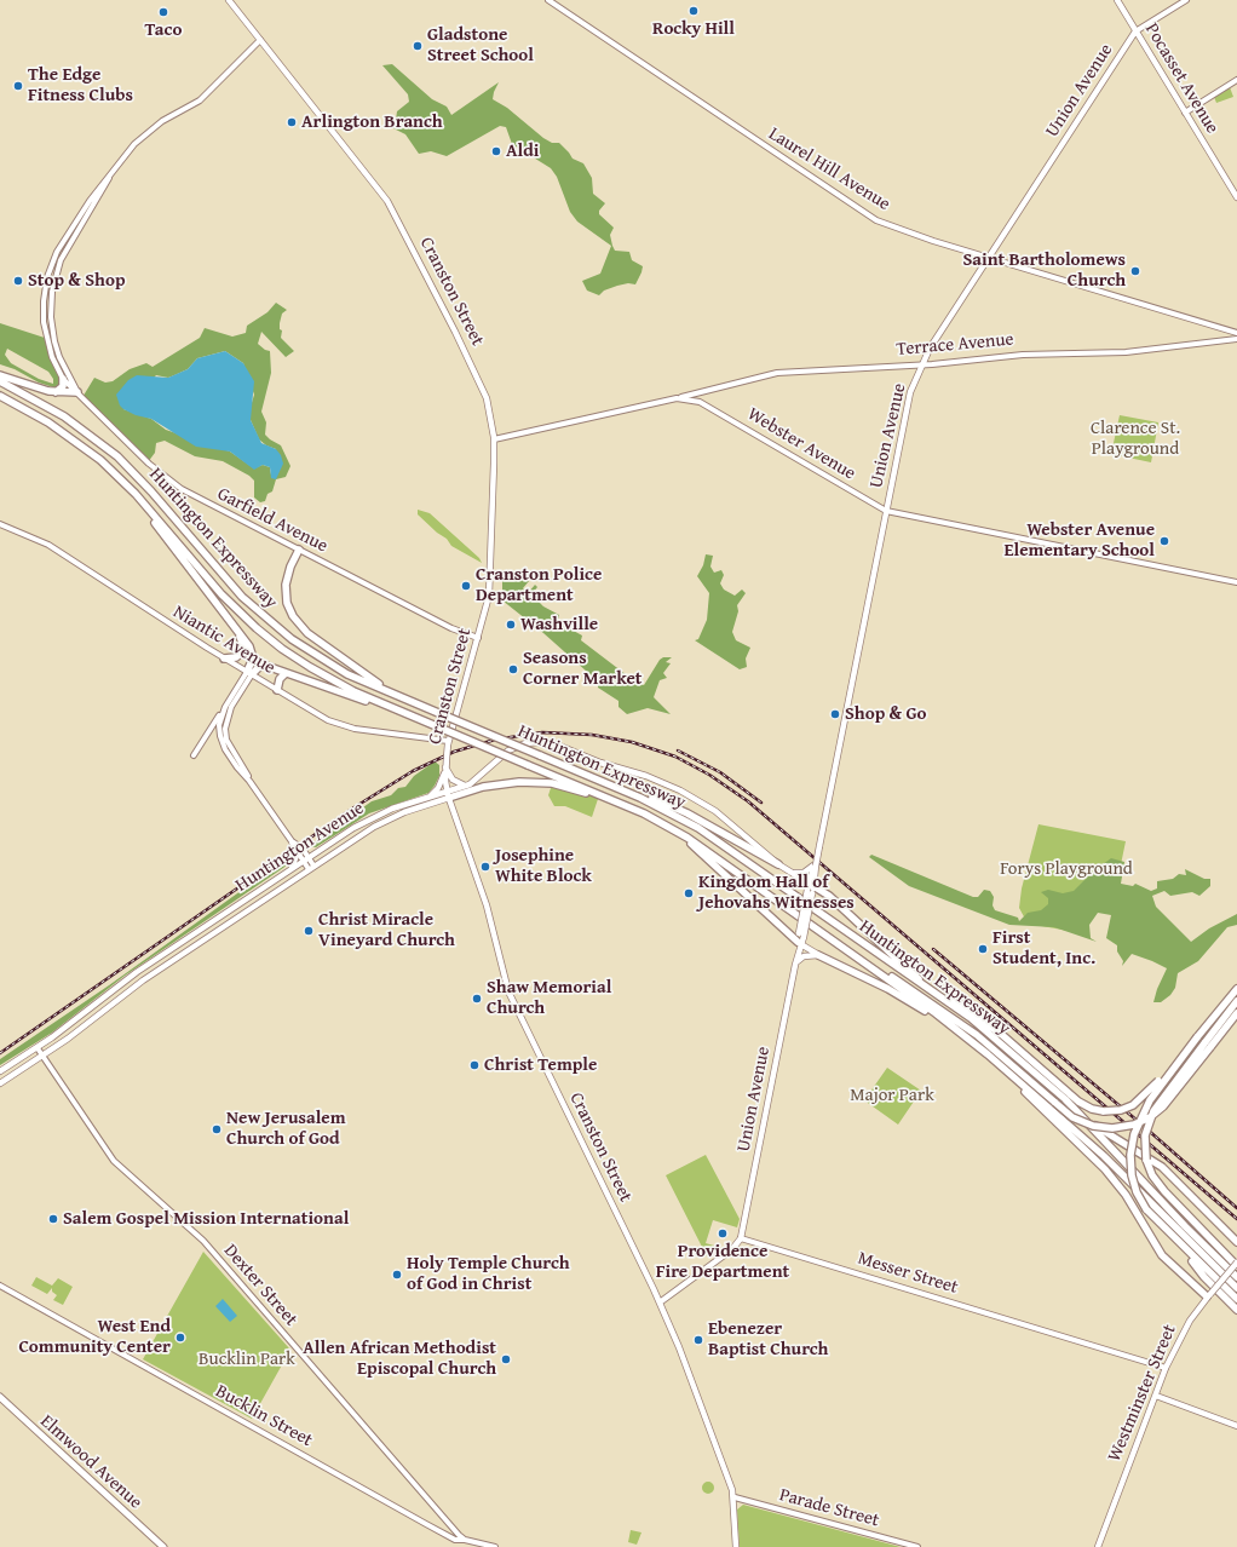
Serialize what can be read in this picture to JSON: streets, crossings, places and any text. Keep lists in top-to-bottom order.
{
  "streets": {
    "highway": ["Huntington Expressway"],
    "main road": [
      "Pocasset Avenue",
      "Union Avenue",
      "Cranston Street",
      "Huntington Avenue",
      "Westminster Street",
      "Elmwood Avenue"
    ],
    "street": [
      "Laurel Hill Avenue",
      "Terrace Avenue",
      "Webster Avenue",
      "Garfield Avenue",
      "Niantic Avenue",
      "Messer Street",
      "Dexter Street",
      "Bucklin Street",
      "Parade Street"
    ]
  },
  "crossings": [
    ["Pocasset Avenue", "Union Avenue"],
    ["Union Avenue", "Laurel Hill Avenue"],
    ["Union Avenue", "Terrace Avenue"],
    ["Union Avenue", "Webster Avenue"],
    ["Union Avenue", "Huntington Avenue"],
    ["Union Avenue", "Messer Street"],
    ["Cranston Street", "Webster Avenue"],
    ["Cranston Street", "Garfield Avenue"],
    ["Cranston Street", "Niantic Avenue"],
    ["Cranston Street", "Huntington Avenue"],
    ["Cranston Street", "Parade Street"],
    ["Terrace Avenue", "Webster Avenue"],
    ["Huntington Avenue", "Dexter Street"],
    ["Messer Street", "Westminster Street"],
    ["Dexter Street", "Bucklin Street"]
  ],
  "parks": [
    "Clarence St. Playground",
    "Forys Playground",
    "Major Park",
    "Bucklin Park"
  ],
  "places": [
    "Rocky Hill",
    "Taco",
    "Gladstone Street School",
    "The Edge Fitness Clubs",
    "Arlington Branch",
    "Aldi",
    "Saint Bartholomews Church",
    "Stop & Shop",
    "Webster Avenue Elementary School",
    "Cranston Police Department",
    "Washville",
    "Seasons Corner Market",
    "Shop & Go",
    "Josephine White Block",
    "Kingdom Hall of Jehovahs Witnesses",
    "Christ Miracle Vineyard Church",
    "First Student, Inc.",
    "Shaw Memorial Church",
    "Christ Temple",
    "New Jerusalem Church of God",
    "Salem Gospel Mission International",
    "Providence Fire Department",
    "Holy Temple Church of God in Christ",
    "West End Community Center",
    "Ebenezer Baptist Church",
    "Allen African Methodist Episcopal Church"
  ]
}
